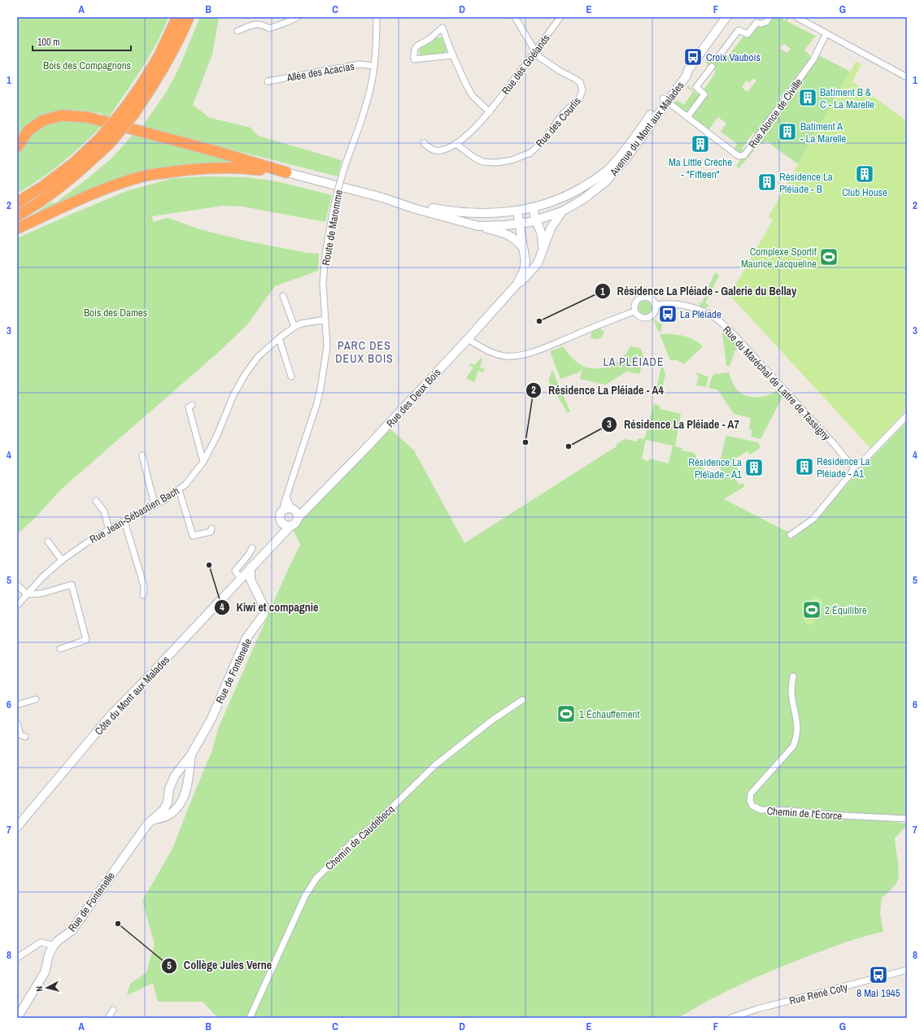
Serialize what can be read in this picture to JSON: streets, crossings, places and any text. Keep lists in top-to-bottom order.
{
  "streets": {
    "street": [
      "Rue des Goélands",
      "Allée des Acacias",
      "Rue Alonce de Civille",
      "Rue des Courlis",
      "Avenue du Mont aux Malades",
      "Route de Maromme",
      "Rue du Maréchal de Lattre de Tassigny",
      "Rue des Deux Bois",
      "Rue Jean-Sébastien Bach",
      "Rue de Fontenelle",
      "Côte du Mont aux Malades",
      "Chemin de l'Écorce",
      "Chemin de Caudebecq",
      "Rue René Coty"
    ]
  },
  "crossings": [
    ["Rue des Goélands", "Rue des Courlis"],
    ["Allée des Acacias", "Route de Maromme"],
    ["Rue Alonce de Civille", "Avenue du Mont aux Malades"],
    ["Avenue du Mont aux Malades", "Rue des Deux Bois"],
    ["Route de Maromme", "Rue des Deux Bois"],
    ["Route de Maromme", "Rue Jean-Sébastien Bach"],
    ["Rue de Fontenelle", "Côte du Mont aux Malades"]
  ],
  "districts": ["PARC DES DEUX BOIS", "LA PLÉIADE"],
  "parks": ["Bois des Compagnons", "Bois des Dames"],
  "places": {
    "bus stop": ["Croix Vaubois", "La Pléiade", "8 Mai 1945"],
    "building": [
      "Batiment B & C - La Marelle",
      "Batiment A - La Marelle",
      "Ma Little Crèche - \"Fifteen\"",
      "Club House",
      "Résidence La Pléiade - B",
      "Résidence La Pléiade - A1",
      "Résidence La Pléïade - A1"
    ],
    "sports": ["Complexe Sportif Maurice Jacqueline", "2 Équilibre", "1 Échauffement"],
    "other": [
      "Résidence La Pléiade - Galerie du Bellay",
      "Résidence La Pléiade - A4",
      "Résidence La Pléiade - A7",
      "Kiwi et compagnie",
      "Collège Jules Verne"
    ]
  },
  "scale_bar": "100 m",
  "north": "left",
  "grid": {
    "columns": [
      "A",
      "B",
      "C",
      "D",
      "E",
      "F",
      "G"
    ],
    "rows": [
      "1",
      "2",
      "3",
      "4",
      "5",
      "6",
      "7",
      "8"
    ]
  }
}
